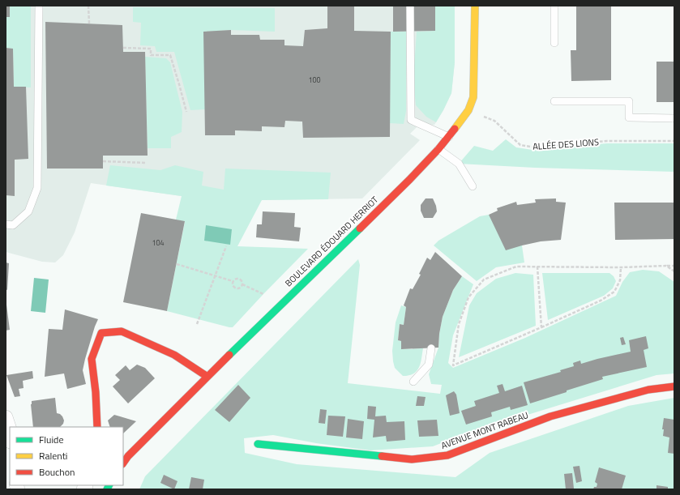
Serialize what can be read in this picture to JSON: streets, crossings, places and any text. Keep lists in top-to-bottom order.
{
  "streets": {
    "street": ["BOULEVARD ÉDOUARD HERRIOT", "AVENUE MONT RABEAU"],
    "path": ["ALLÉE DES LIONS"]
  },
  "crossings": [
    ["ALLÉE DES LIONS", "BOULEVARD ÉDOUARD HERRIOT"]
  ],
  "house_numbers": ["100", "104"],
  "legend": ["Fluide", "Ralenti", "Bouchon"]
}
